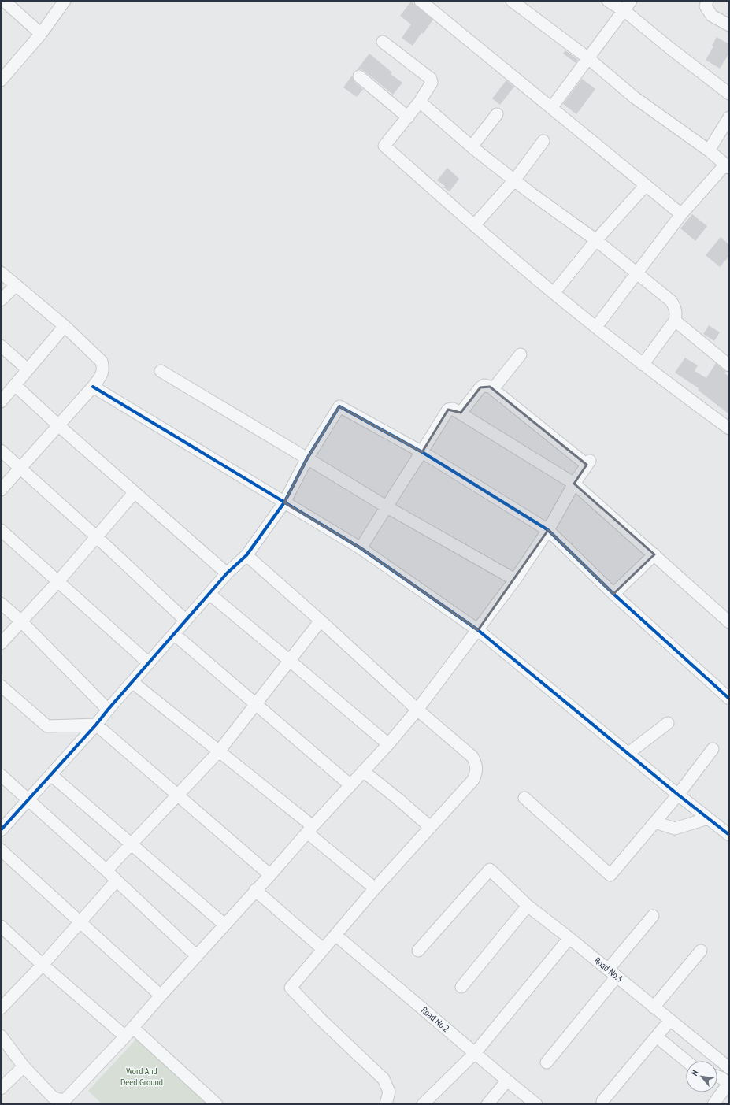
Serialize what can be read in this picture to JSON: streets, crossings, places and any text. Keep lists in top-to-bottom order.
{
  "streets": {
    "street": ["Road No.3", "Road No.2"]
  },
  "parks": ["Word And Deed Ground"],
  "north": "top left"
}
